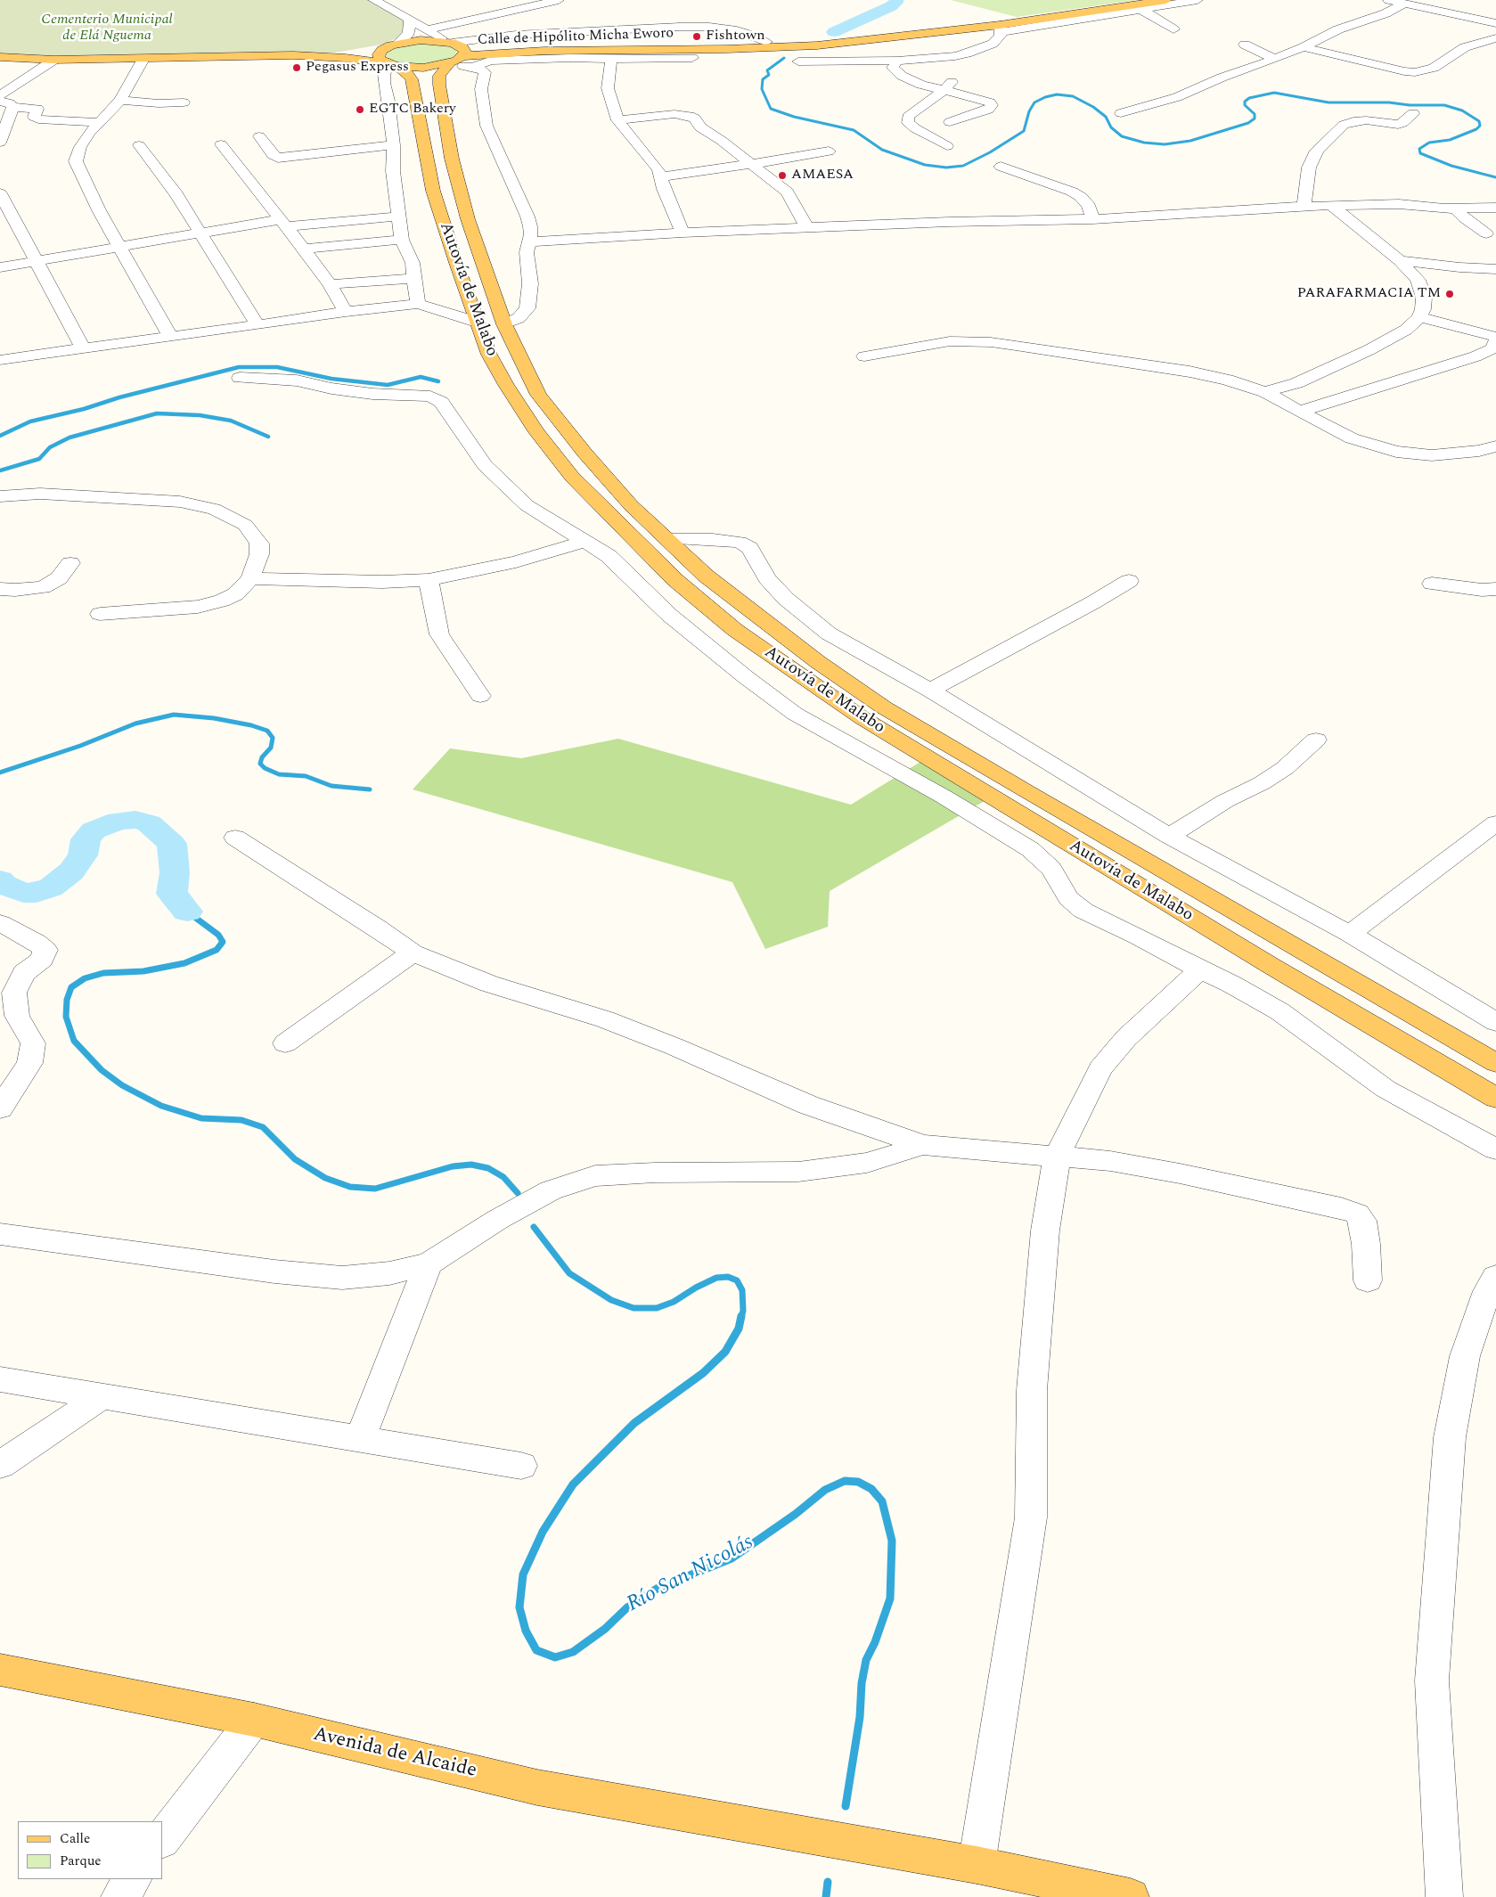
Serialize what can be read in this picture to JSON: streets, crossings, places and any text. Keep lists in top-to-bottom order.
{
  "streets": {
    "main road": ["Calle de Hipólito Micha Eworo", "Autovía de Malabo", "Avenida de Alcaide"]
  },
  "crossings": [
    ["Calle de Hipólito Micha Eworo", "Autovía de Malabo"]
  ],
  "water": ["Río San Nicolás"],
  "parks": ["Cementerio Municipal de Elá Nguema"],
  "places": [
    "Fishtown",
    "Pegasus Express",
    "EGTC Bakery",
    "AMAESA",
    "PARAFARMACIA TM"
  ],
  "legend": ["Calle", "Parque"]
}
